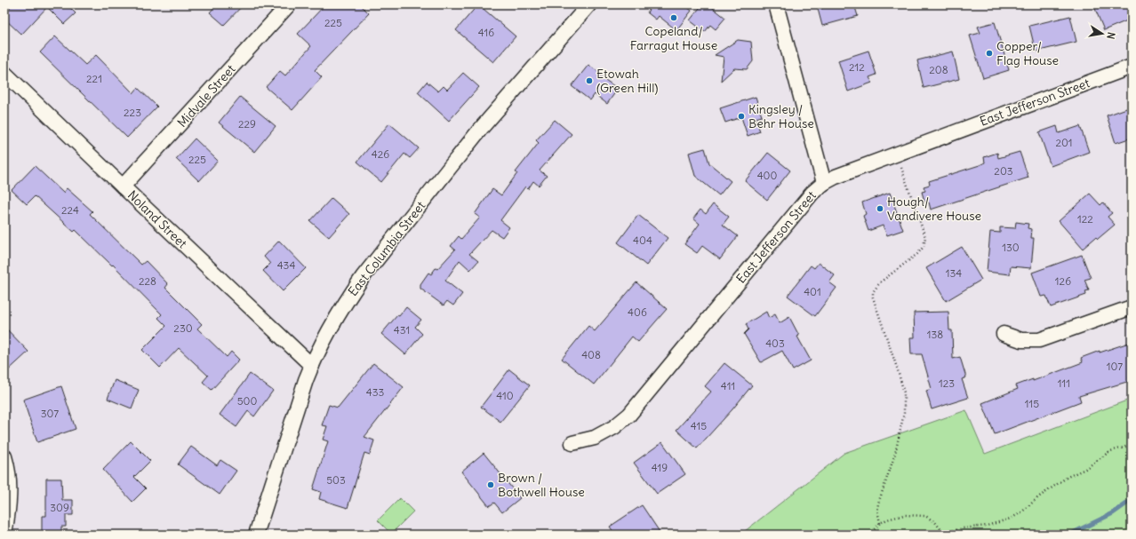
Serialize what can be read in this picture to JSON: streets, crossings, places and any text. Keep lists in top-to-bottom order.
{
  "streets": {
    "street": [
      "Midvale Street",
      "East Jefferson Street",
      "Noland Street",
      "East Columbia Street"
    ]
  },
  "crossings": [
    ["Midvale Street", "Noland Street"],
    ["Noland Street", "East Columbia Street"]
  ],
  "places": [
    "Copeland/ Farragut House",
    "Copper/ Flag House",
    "Etowah (Green Hill)",
    "Kingsley / Behr House",
    "Hough/ Vandivere House",
    "Brown / Bothwell House"
  ],
  "house_numbers": [
    "225",
    "416",
    "212",
    "208",
    "221",
    "223",
    "229",
    "201",
    "426",
    "225",
    "203",
    "400",
    "224",
    "122",
    "404",
    "130",
    "434",
    "134",
    "228",
    "126",
    "401",
    "406",
    "230",
    "431",
    "138",
    "403",
    "408",
    "107",
    "123",
    "111",
    "411",
    "433",
    "410",
    "500",
    "115",
    "307",
    "415",
    "419",
    "503",
    "309"
  ],
  "north": "right"
}
